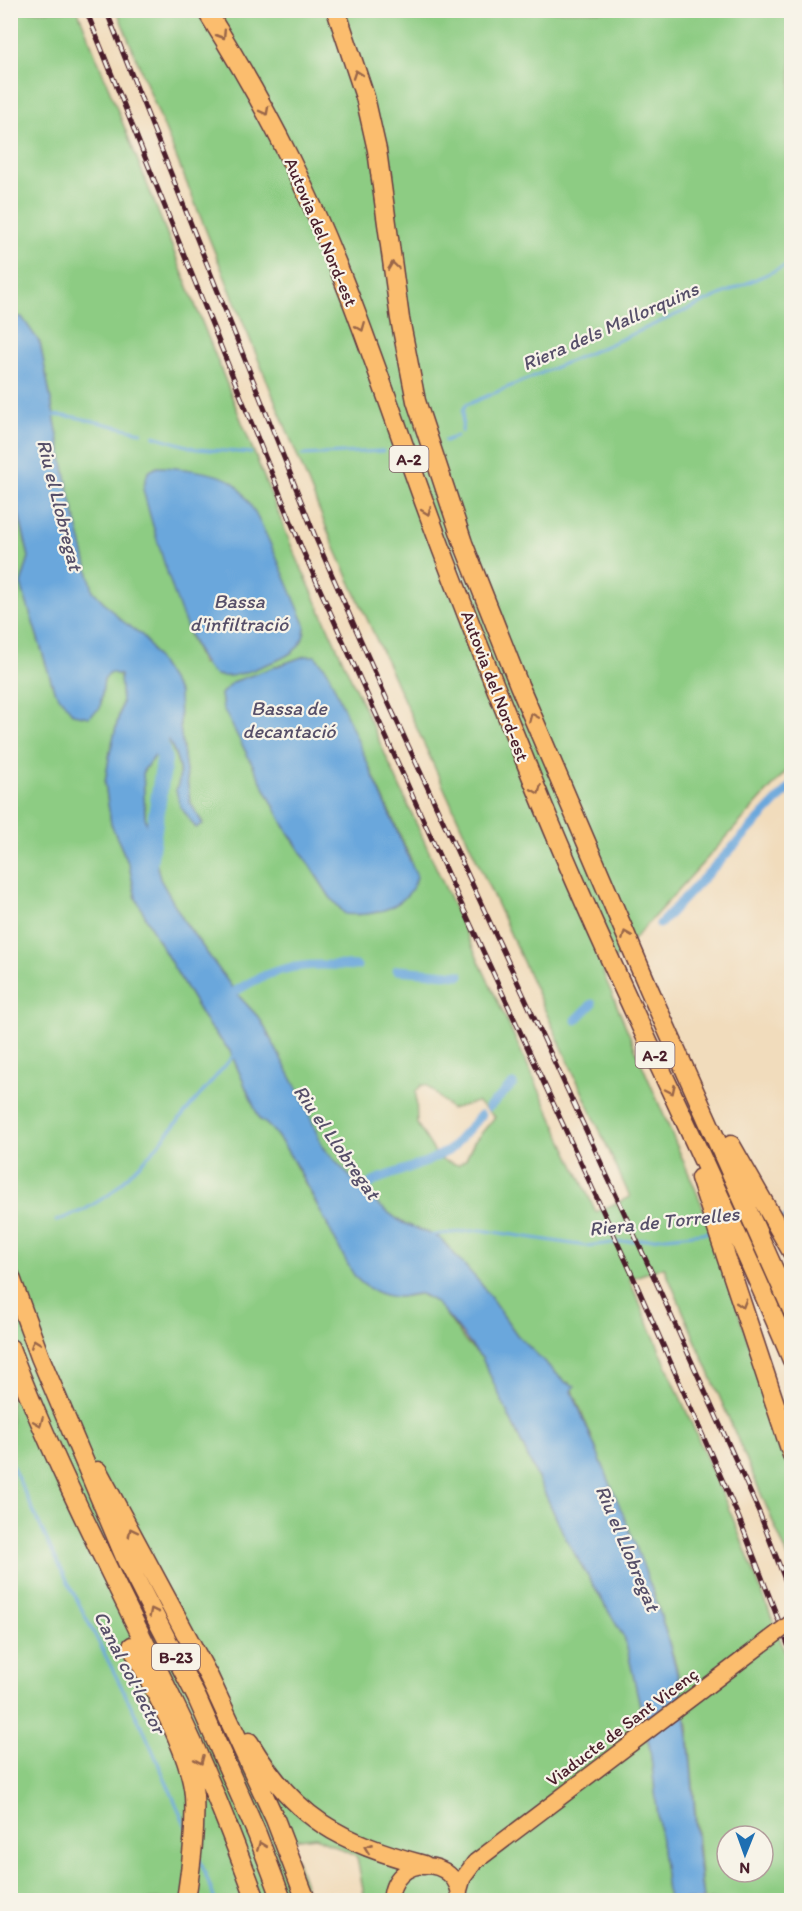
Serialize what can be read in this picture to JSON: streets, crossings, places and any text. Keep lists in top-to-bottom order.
{
  "streets": {
    "highway": ["Autovia del Nord-est", "A-2", "B-23"],
    "main road": ["Viaducte de Sant Vicenç"]
  },
  "water": [
    "Riera dels Mallorquins",
    "Riu el Llobregat",
    "Bassa d'infiltració",
    "Bassa de decantació",
    "Riera de Torrelles",
    "Canal col·lector"
  ],
  "north": "bottom"
}
